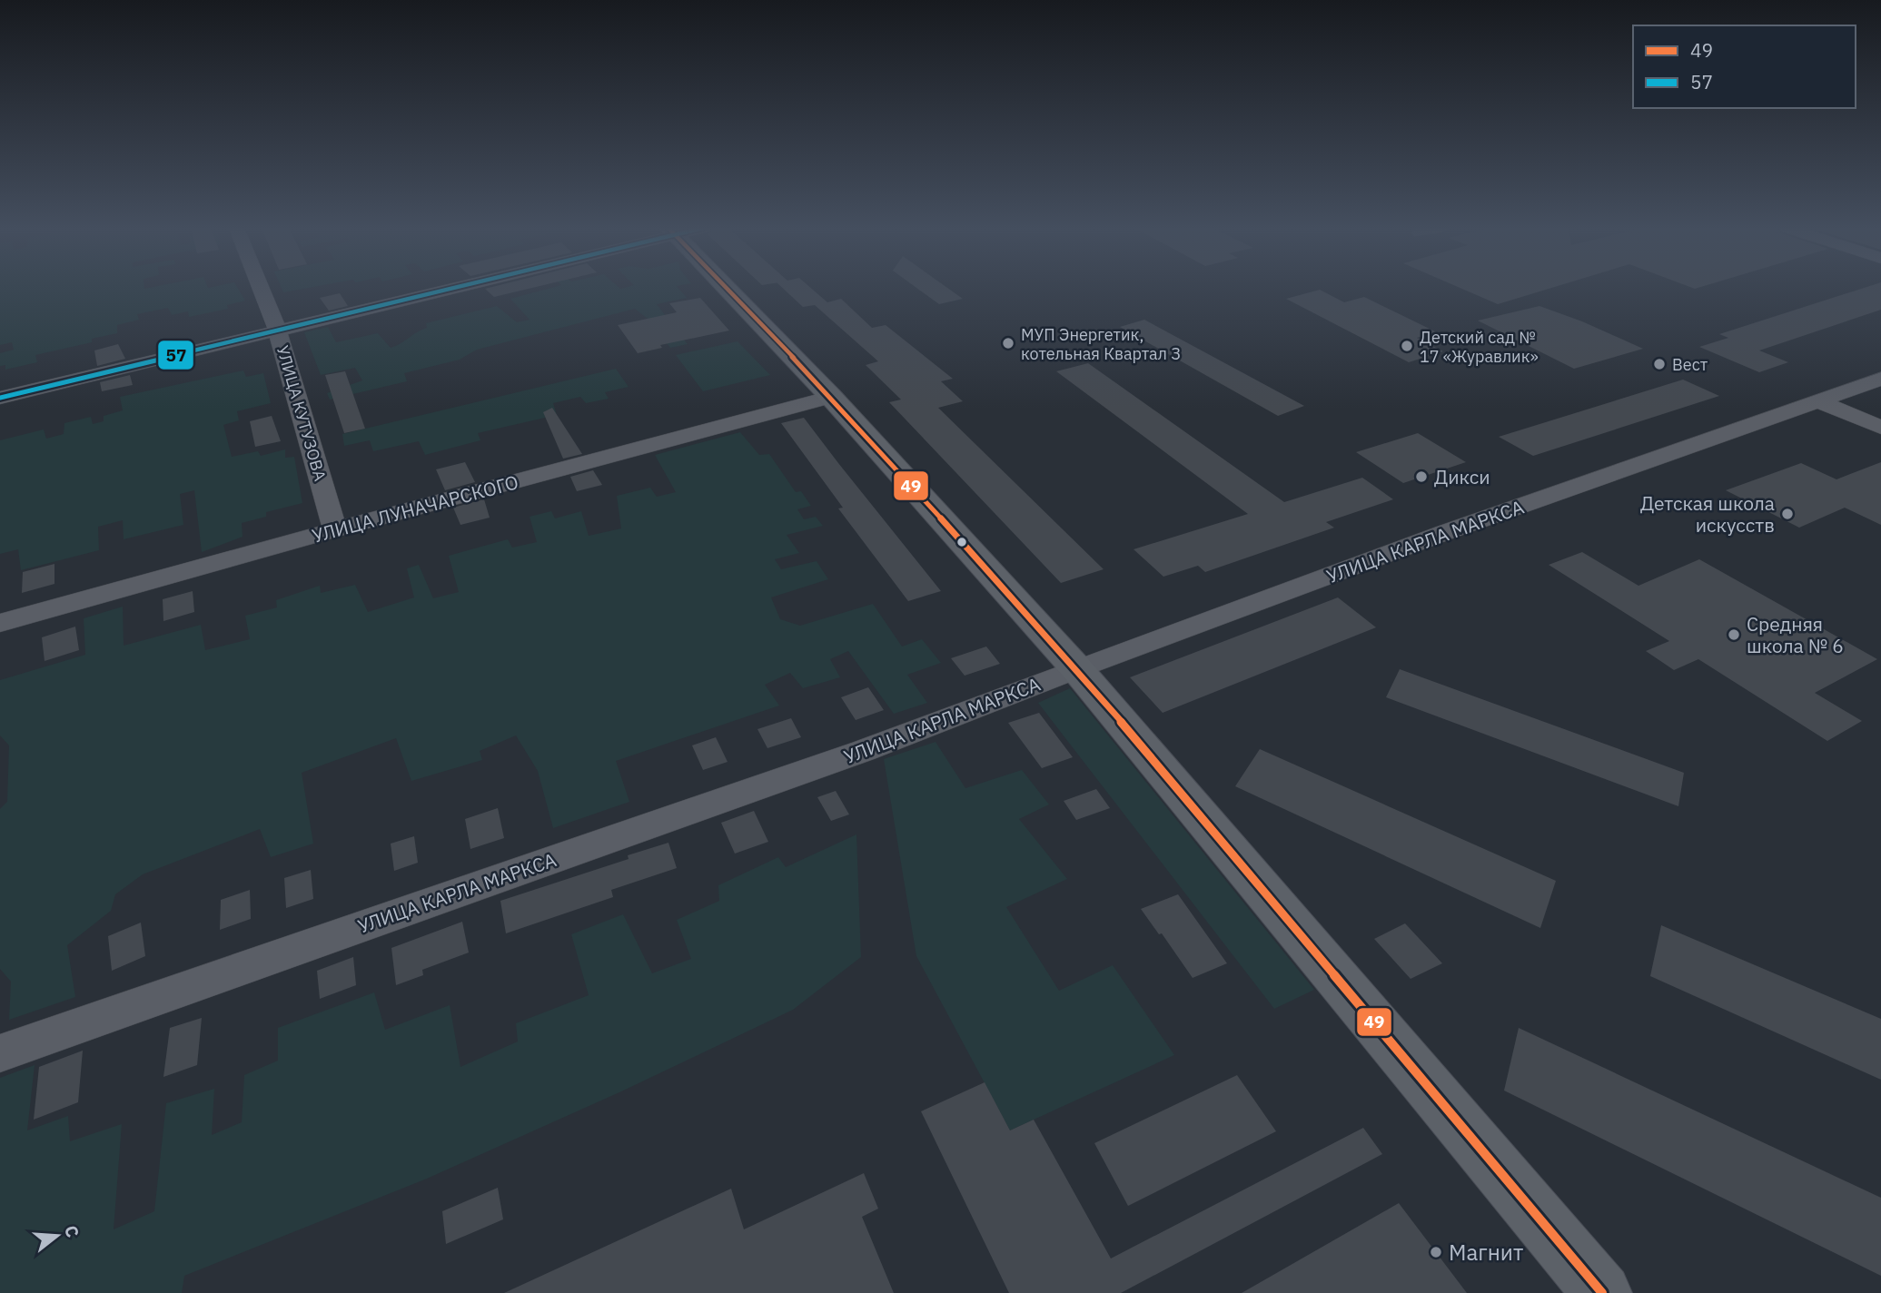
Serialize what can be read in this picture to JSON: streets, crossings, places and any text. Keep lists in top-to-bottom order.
{
  "streets": {
    "street": ["УЛИЦА КУТУЗОВА", "УЛИЦА ЛУНАЧАРСКОГО", "УЛИЦА КАРЛА МАРКСА"]
  },
  "crossings": [
    ["УЛИЦА КУТУЗОВА", "УЛИЦА ЛУНАЧАРСКОГО"]
  ],
  "places": [
    "МУП Энергетик, котельная Квартал З",
    "Детский сад № 17 «Журавлик»",
    "Вест",
    "Дикси",
    "Детская школа искусств",
    "Средняя школа № 6",
    "Магнит"
  ],
  "lines": ["transit line 49", "transit line 57"],
  "legend": ["49", "57"],
  "north": "right"
}
